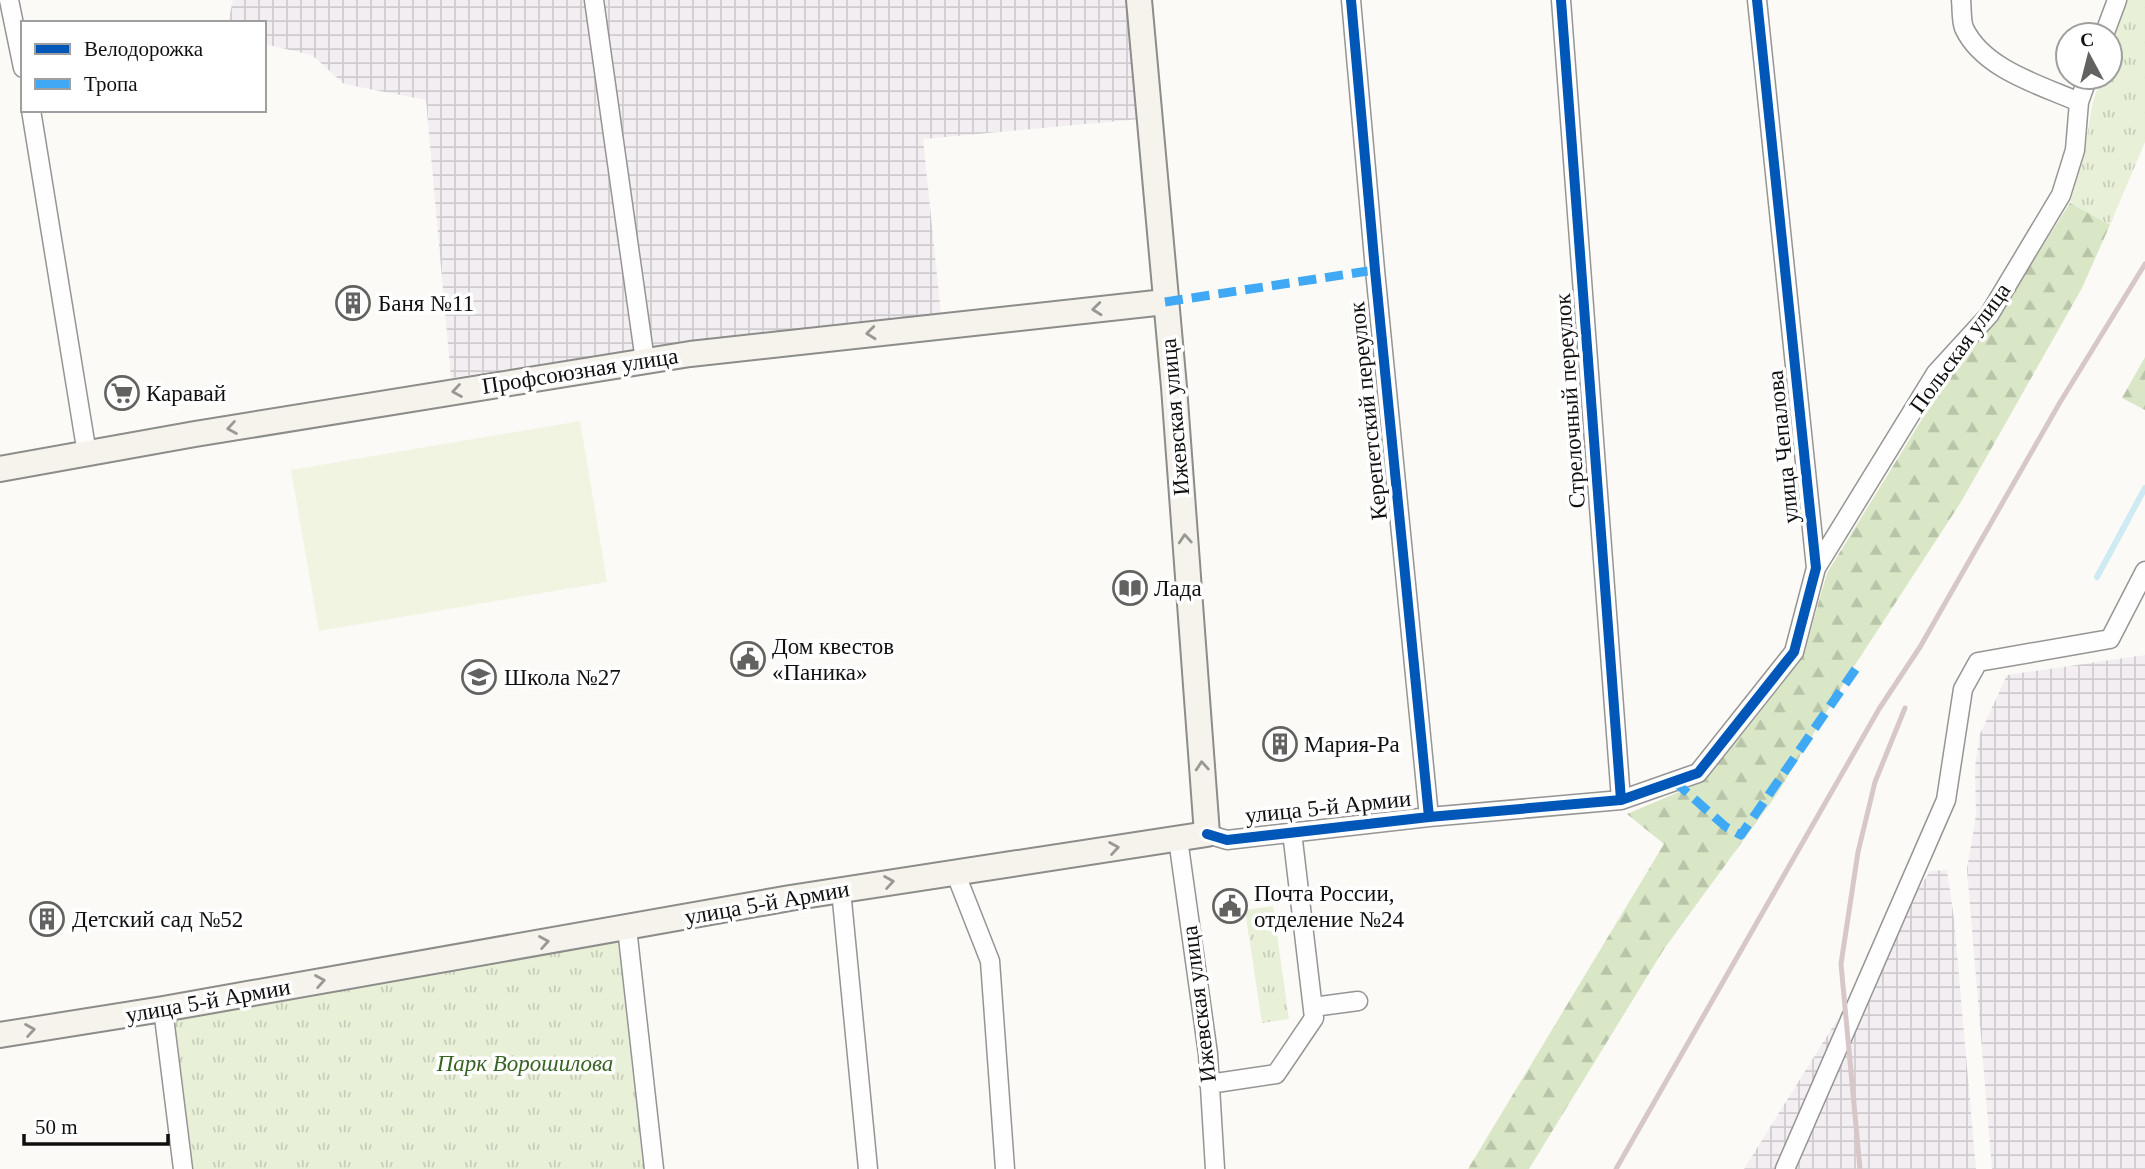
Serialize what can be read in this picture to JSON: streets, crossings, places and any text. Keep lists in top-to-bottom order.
{
  "streets": {
    "main road": ["Профсоюзная улица", "Ижевская улица", "улица 5-й Армии"],
    "street": [
      "Польская улица",
      "Стрелочный переулок",
      "Керепетский переулок",
      "улица Чепалова"
    ]
  },
  "crossings": [
    ["Польская улица", "улица Чепалова"],
    ["Профсоюзная улица", "Ижевская улица"],
    ["Стрелочный переулок", "улица Чепалова"],
    ["Стрелочный переулок", "улица 5-й Армии"],
    ["Керепетский переулок", "улица 5-й Армии"],
    ["Ижевская улица", "улица 5-й Армии"],
    ["улица Чепалова", "улица 5-й Армии"]
  ],
  "one_way": ["Профсоюзная улица", "Ижевская улица", "улица 5-й Армии"],
  "parks": ["Парк Ворошилова"],
  "places": {
    "building": ["Баня №11", "Мария-Ра", "Детский сад №52"],
    "supermarket": ["Каравай"],
    "library": ["Лада"],
    "public building": ["Дом квестов «Паника»", "Почта России, отделение №24"],
    "school or university": ["Школа №27"]
  },
  "legend": ["Велодорожка", "Тропа"],
  "scale_bar": "50 m",
  "north": "top"
}
